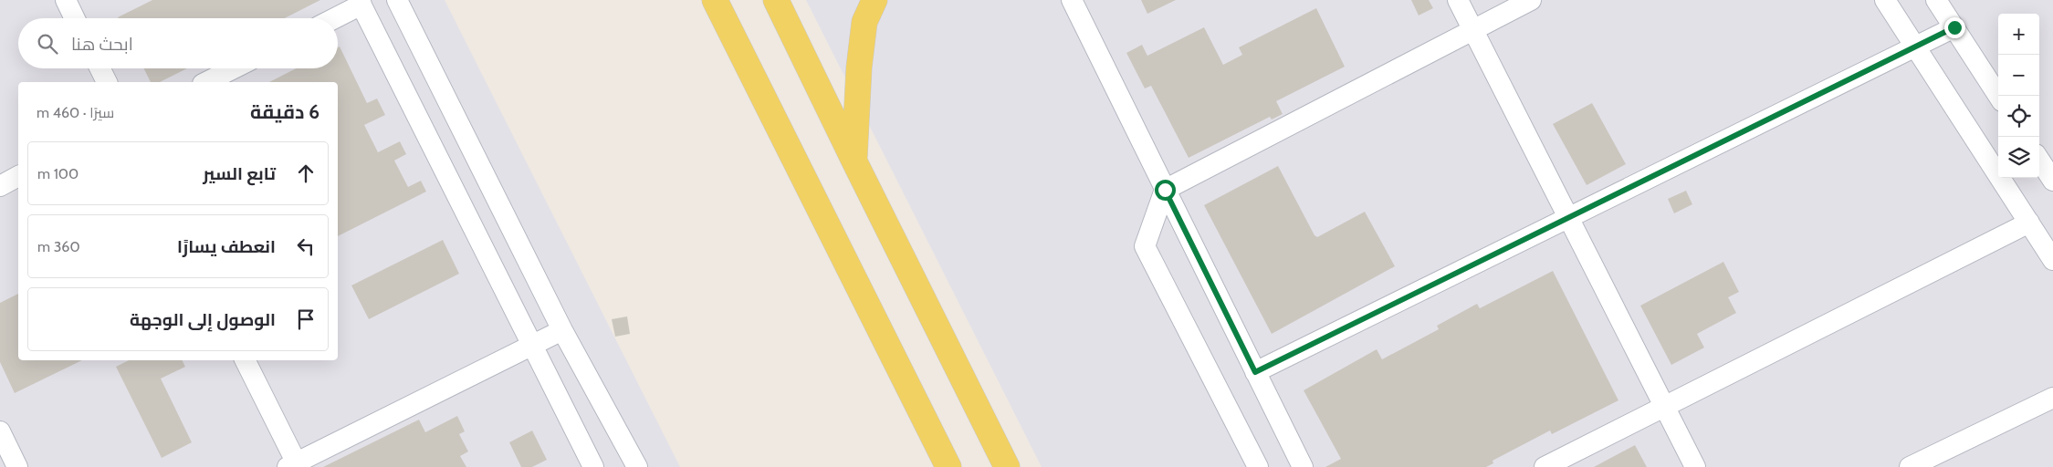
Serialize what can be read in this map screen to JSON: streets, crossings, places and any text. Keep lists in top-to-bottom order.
{
  "page": {
    "map_buttons": ["+", "−"],
    "search": "ابحث هنا",
    "heading": ["6 دقيقة", "سيرًا · 460 m"],
    "list": [
      ["تابع السير", "100 m"],
      ["انعطف يسارًا", "360 m"],
      "الوصول إلى الوجهة"
    ]
  }
}
